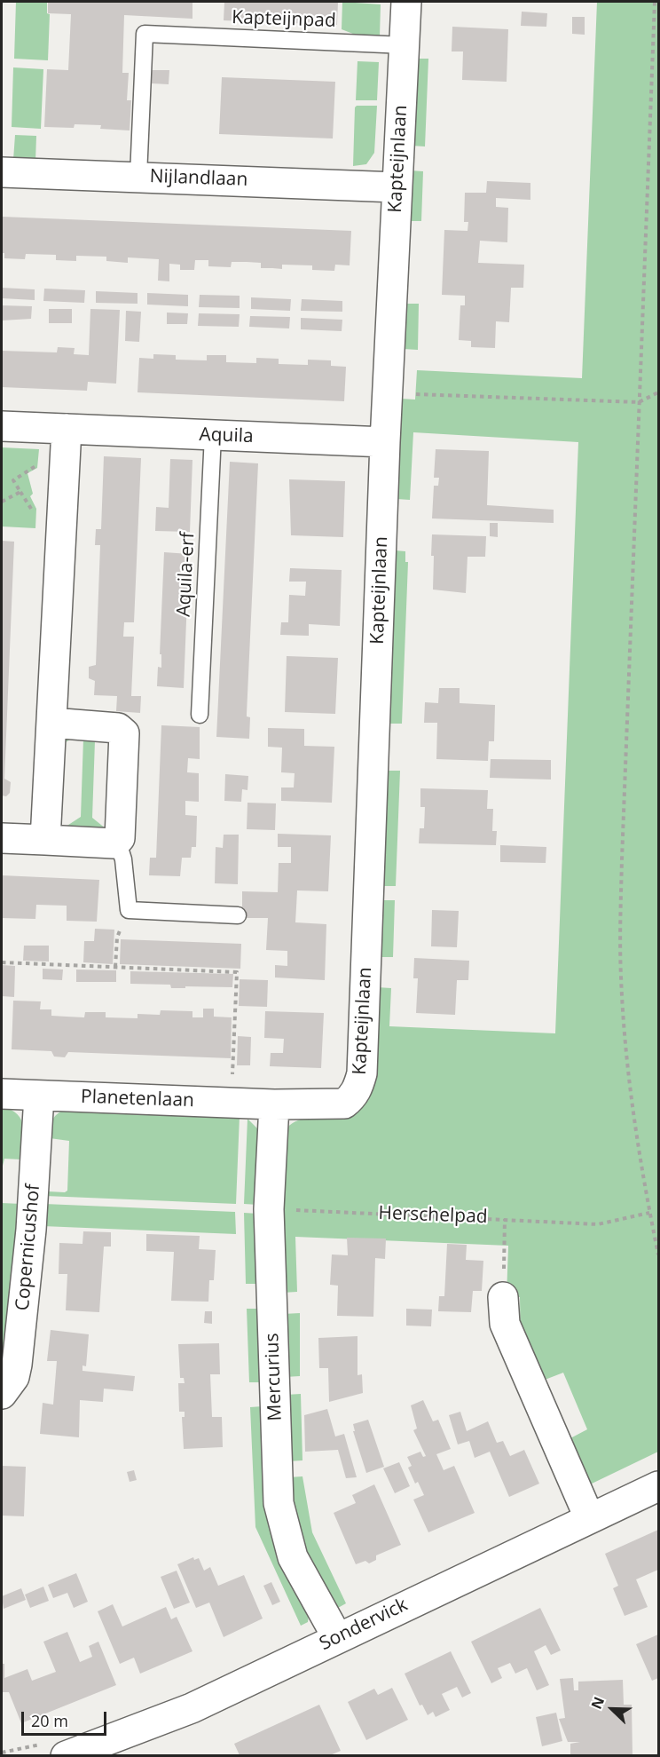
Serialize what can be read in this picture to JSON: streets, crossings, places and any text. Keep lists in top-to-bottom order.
{
  "streets": {
    "street": [
      "Kapteijnlaan",
      "Nijlandlaan",
      "Aquila",
      "Planetenlaan",
      "Copernicushof",
      "Mercurius",
      "Sondervick"
    ],
    "lane": ["Kapteijnpad", "Aquila-erf"],
    "path": ["Herschelpad"]
  },
  "crossings": [
    ["Kapteijnpad", "Kapteijnlaan"],
    ["Kapteijnpad", "Nijlandlaan"],
    ["Kapteijnlaan", "Nijlandlaan"],
    ["Kapteijnlaan", "Aquila"],
    ["Kapteijnlaan", "Planetenlaan"],
    ["Kapteijnlaan", "Mercurius"],
    ["Aquila", "Aquila-erf"],
    ["Planetenlaan", "Copernicushof"],
    ["Planetenlaan", "Mercurius"],
    ["Herschelpad", "Mercurius"],
    ["Mercurius", "Sondervick"]
  ],
  "scale_bar": "20 m",
  "north": "top left"
}
